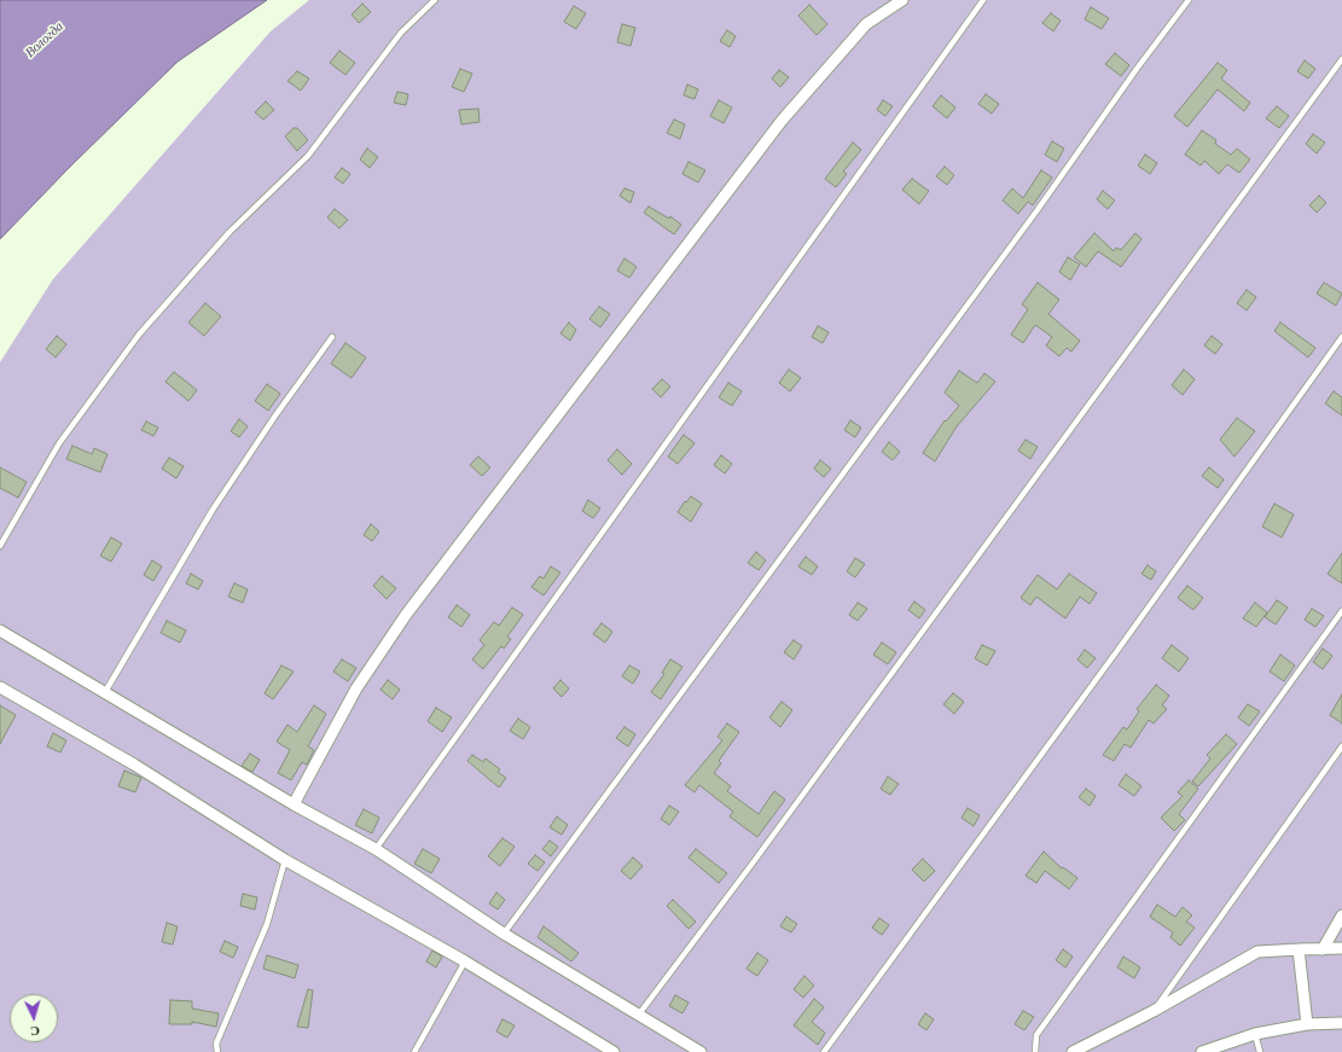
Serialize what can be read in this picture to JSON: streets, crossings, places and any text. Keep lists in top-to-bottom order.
{
  "water": ["Вологда"],
  "north": "bottom"
}
